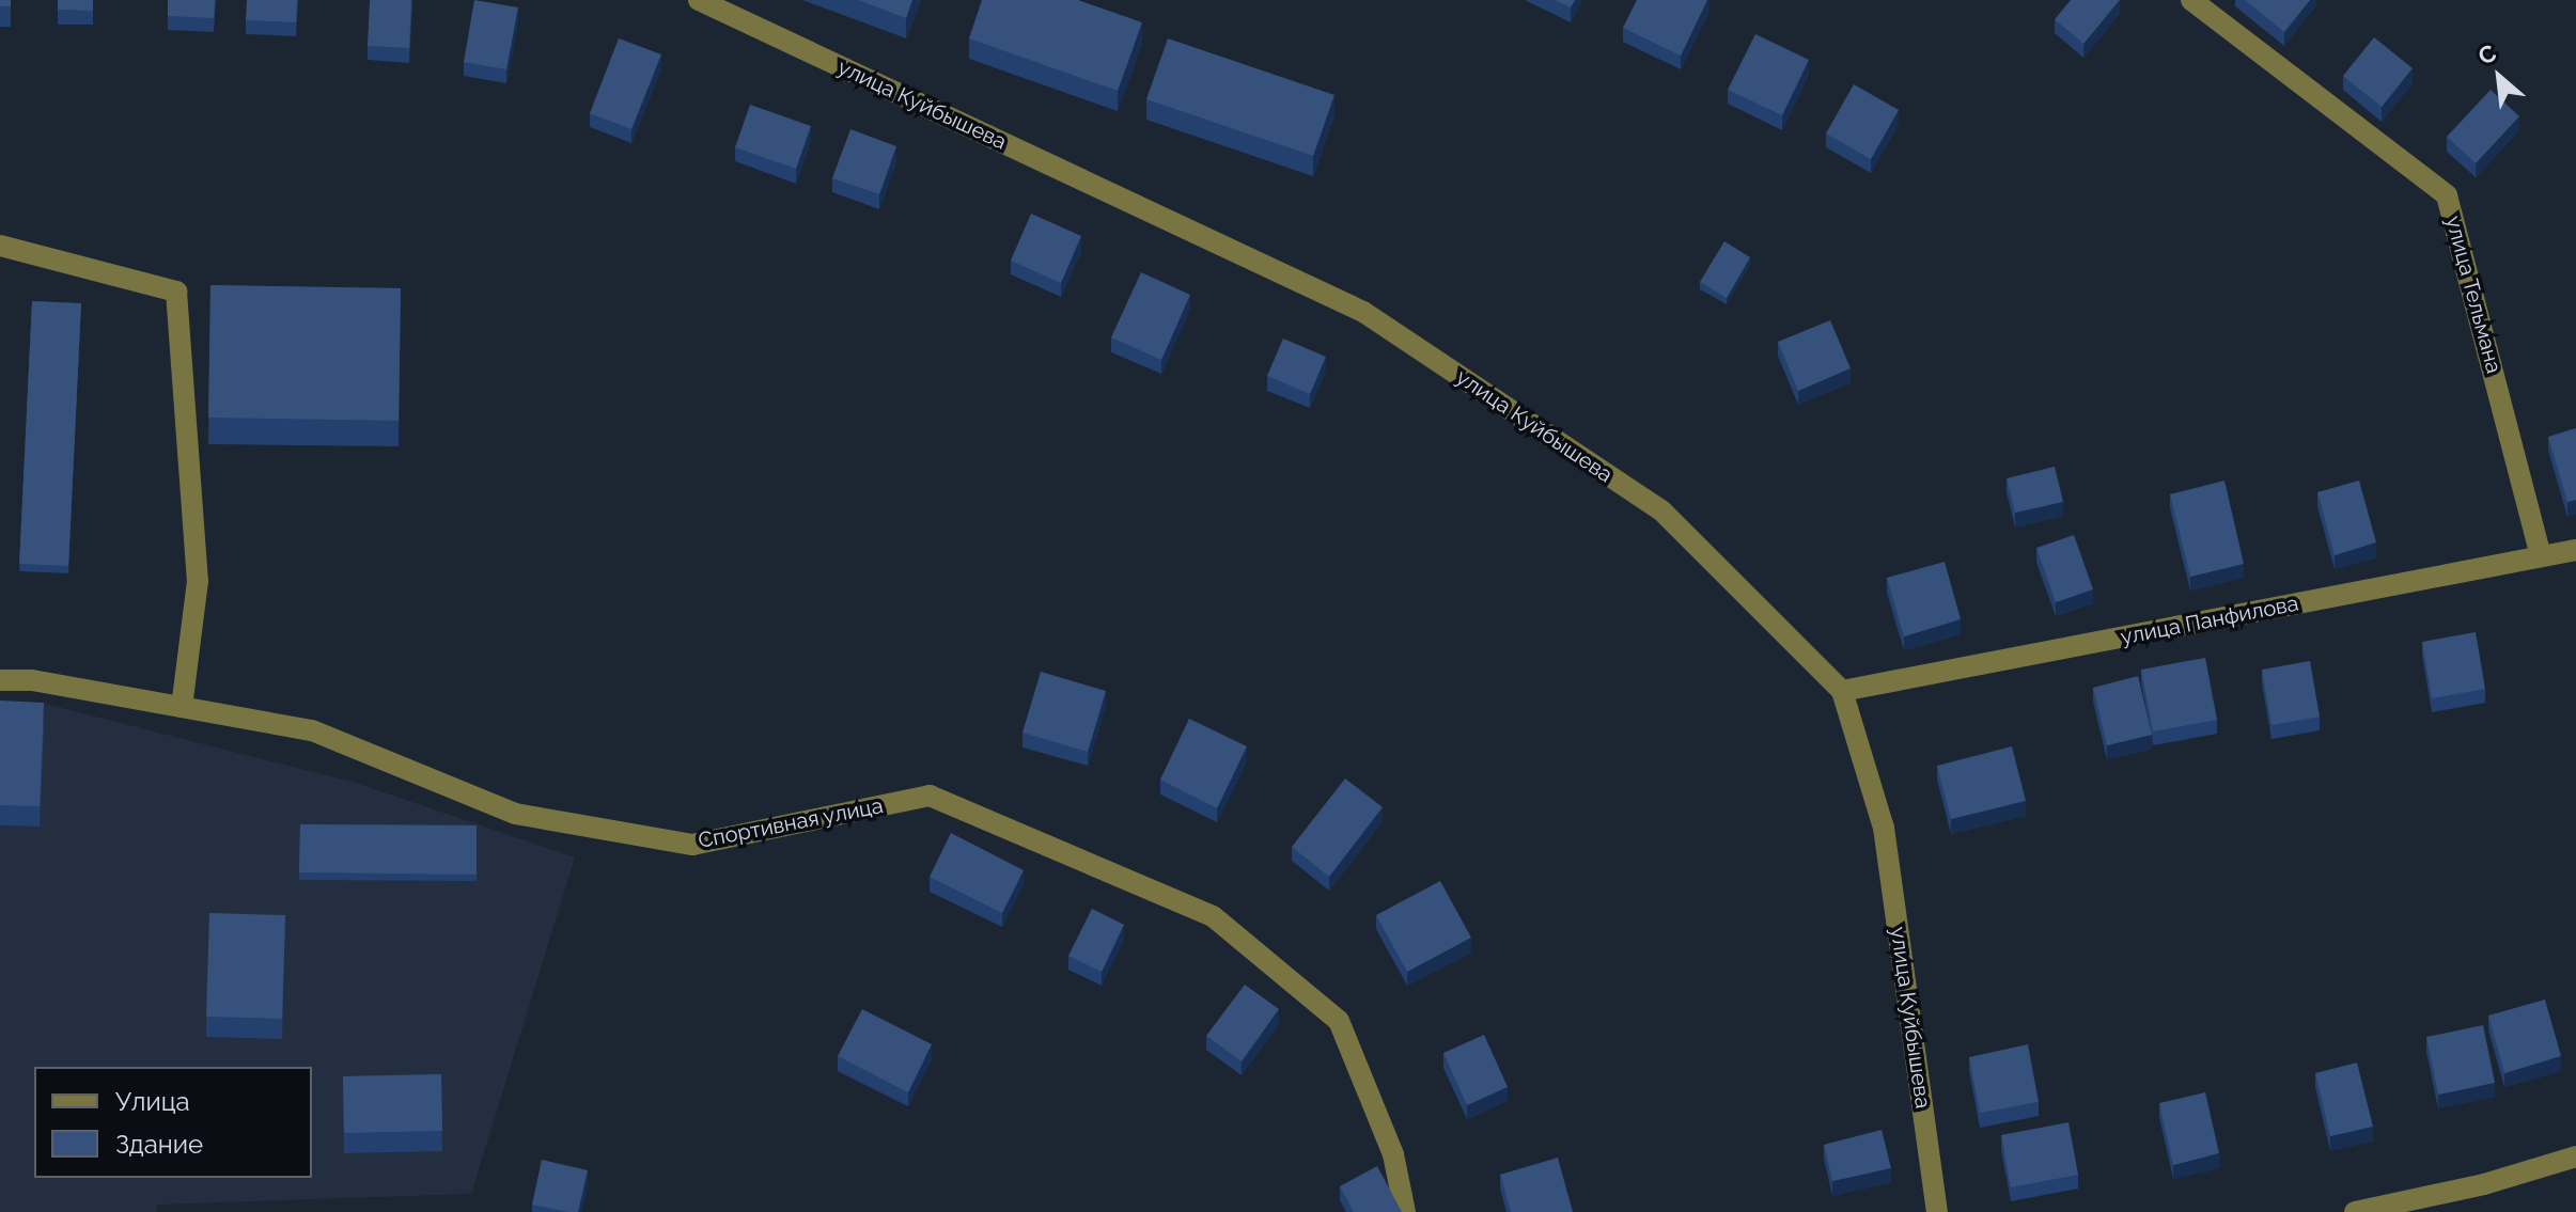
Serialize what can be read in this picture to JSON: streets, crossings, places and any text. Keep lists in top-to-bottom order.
{
  "streets": {
    "street": [
      "улица Куйбышева",
      "улица Тельмана",
      "улица Панфилова",
      "Спортивная улица"
    ]
  },
  "crossings": [
    ["улица Куйбышева", "улица Панфилова"],
    ["улица Тельмана", "улица Панфилова"]
  ],
  "legend": ["Улица", "Здание"],
  "north": "top left"
}
